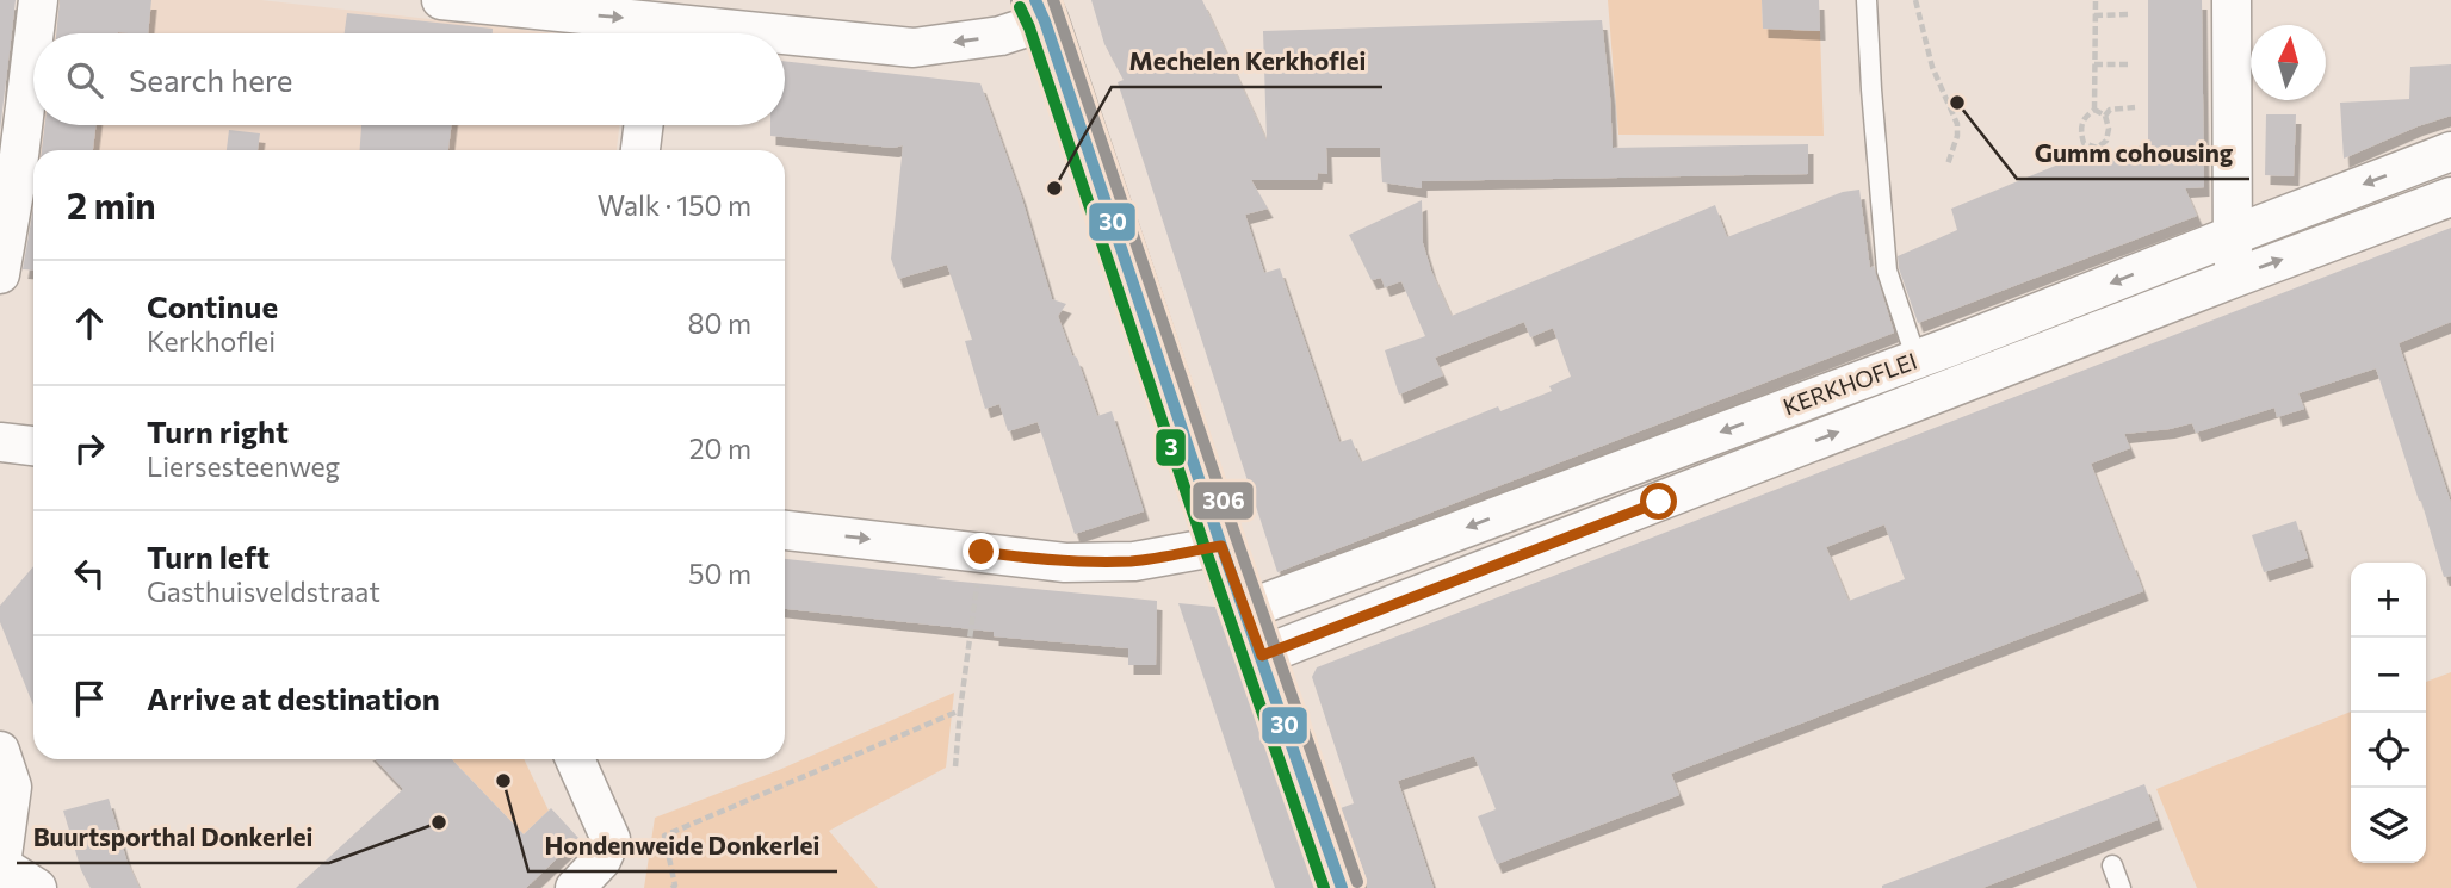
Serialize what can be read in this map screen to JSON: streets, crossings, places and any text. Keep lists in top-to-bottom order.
{
  "streets": {
    "street": ["KERKHOFLEI"]
  },
  "places": [
    "Gumm cohousing",
    "Mechelen Kerkhoflei",
    "Hondenweide Donkerlei",
    "Buurtsporthal Donkerlei"
  ],
  "lines": ["transit line 30", "transit line 306", "transit line 3"],
  "north": "top",
  "page": {
    "search": "Search here",
    "heading": ["2 min", "Walk · 150 m"],
    "list": [
      ["Continue", "Kerkhoflei", "80 m"],
      ["Turn right", "Liersesteenweg", "20 m"],
      ["Turn left", "Gasthuisveldstraat", "50 m"],
      "Arrive at destination"
    ],
    "map_buttons": ["+", "−"]
  }
}
